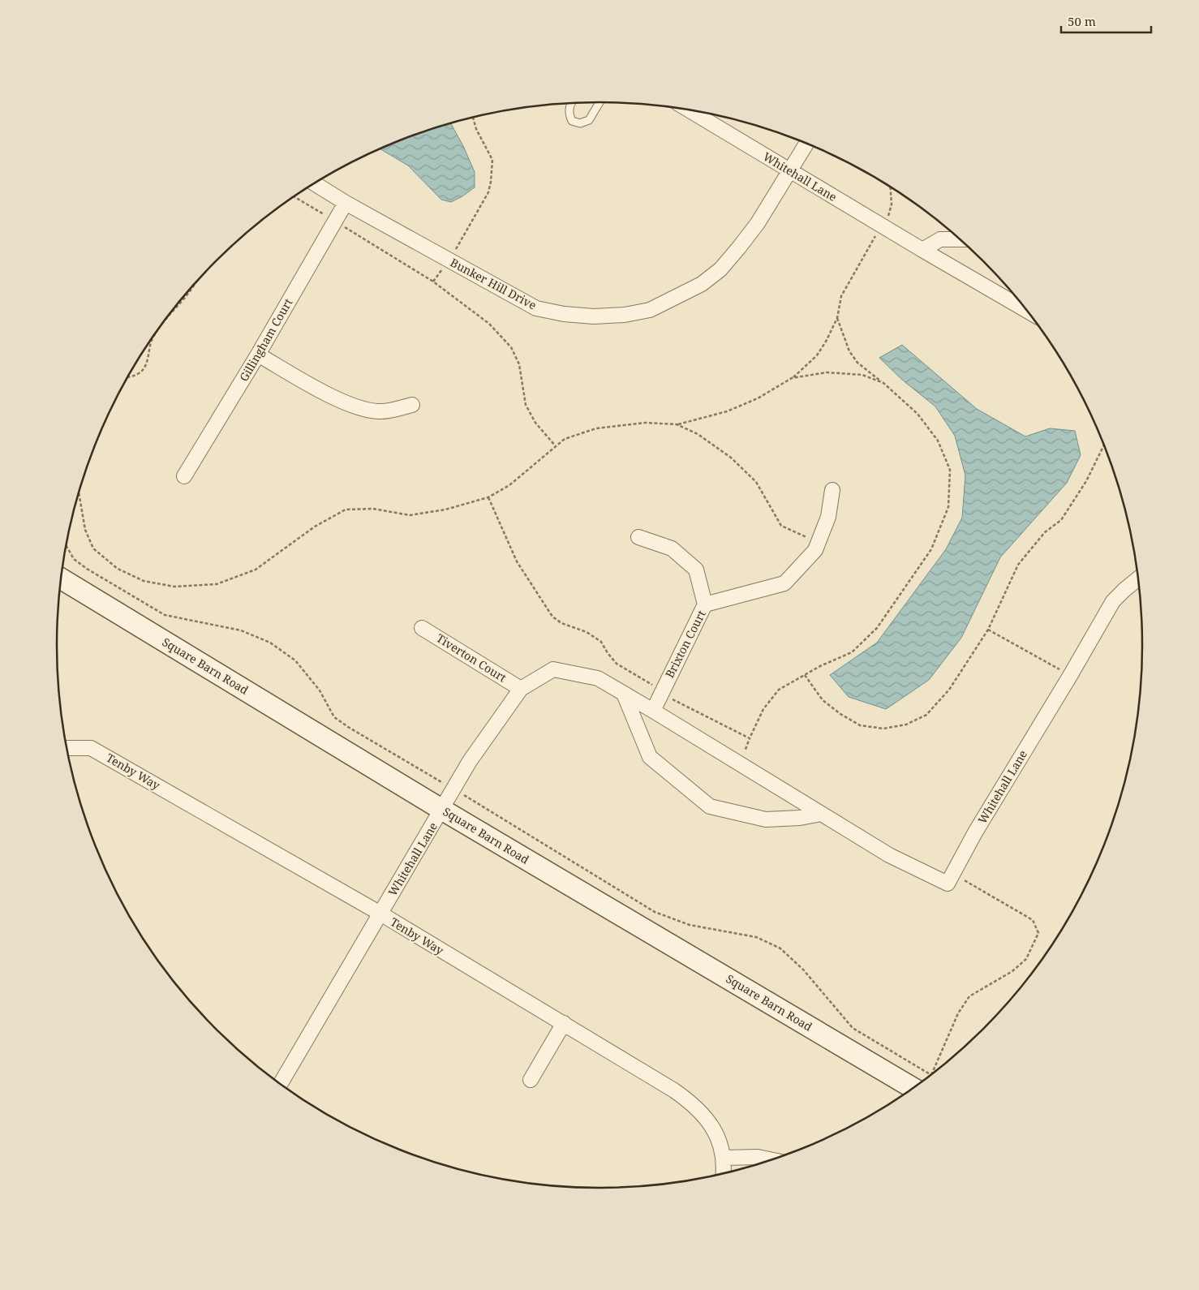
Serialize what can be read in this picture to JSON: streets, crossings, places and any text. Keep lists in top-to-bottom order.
{
  "streets": {
    "street": [
      "Whitehall Lane",
      "Bunker Hill Drive",
      "Gillingham Court",
      "Brixton Court",
      "Tiverton Court",
      "Square Barn Road",
      "Tenby Way"
    ]
  },
  "crossings": [
    ["Whitehall Lane", "Bunker Hill Drive"],
    ["Whitehall Lane", "Brixton Court"],
    ["Whitehall Lane", "Tiverton Court"],
    ["Whitehall Lane", "Square Barn Road"],
    ["Whitehall Lane", "Tenby Way"],
    ["Bunker Hill Drive", "Gillingham Court"]
  ],
  "scale_bar": "50 m"
}
